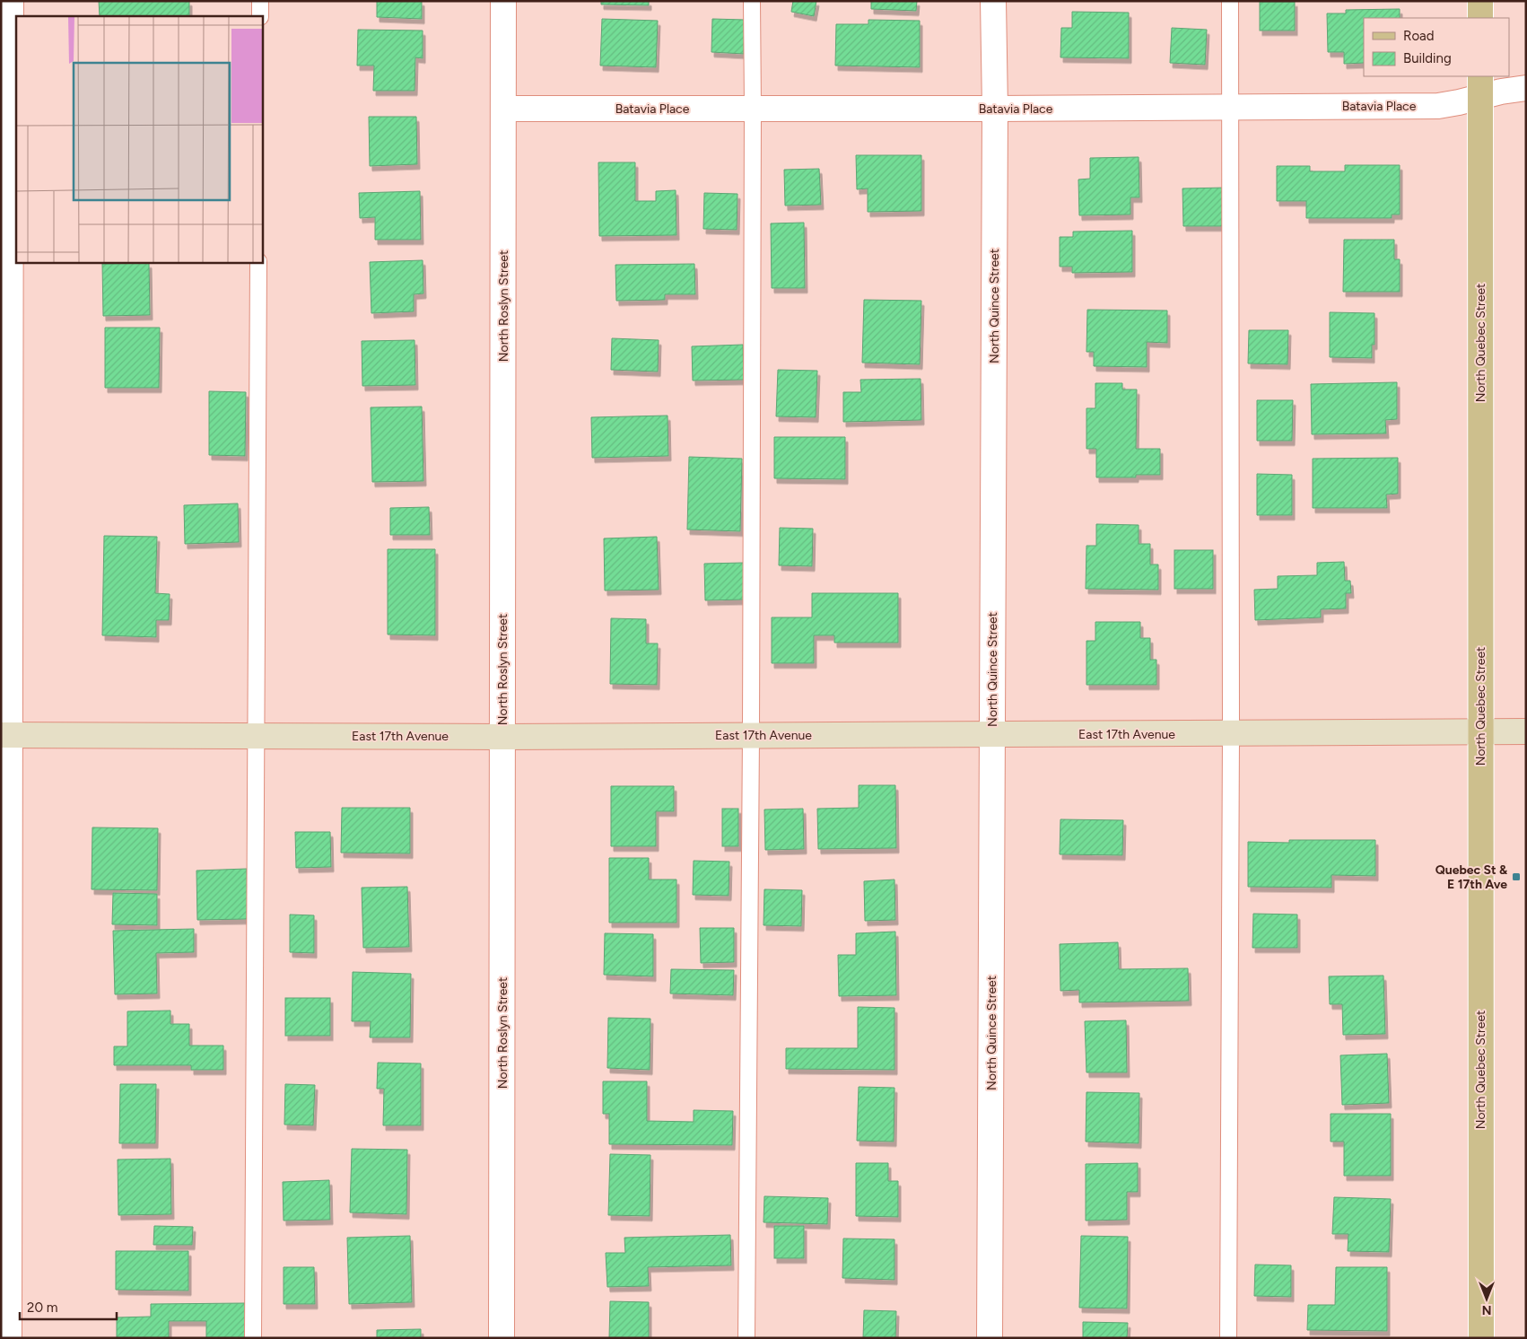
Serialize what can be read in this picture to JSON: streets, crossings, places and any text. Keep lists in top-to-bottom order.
{
  "streets": {
    "main road": ["North Quebec Street"],
    "street": [
      "Batavia Place",
      "North Roslyn Street",
      "North Quince Street",
      "East 17th Avenue"
    ]
  },
  "crossings": [
    ["Batavia Place", "North Roslyn Street"],
    ["Batavia Place", "North Quince Street"],
    ["Batavia Place", "North Quebec Street"],
    ["North Roslyn Street", "East 17th Avenue"],
    ["North Quince Street", "East 17th Avenue"],
    ["North Quebec Street", "East 17th Avenue"]
  ],
  "places": {
    "transit": ["Quebec St & E 17th Ave"]
  },
  "legend": ["Road", "Building"],
  "scale_bar": "20 m",
  "north": "bottom"
}
